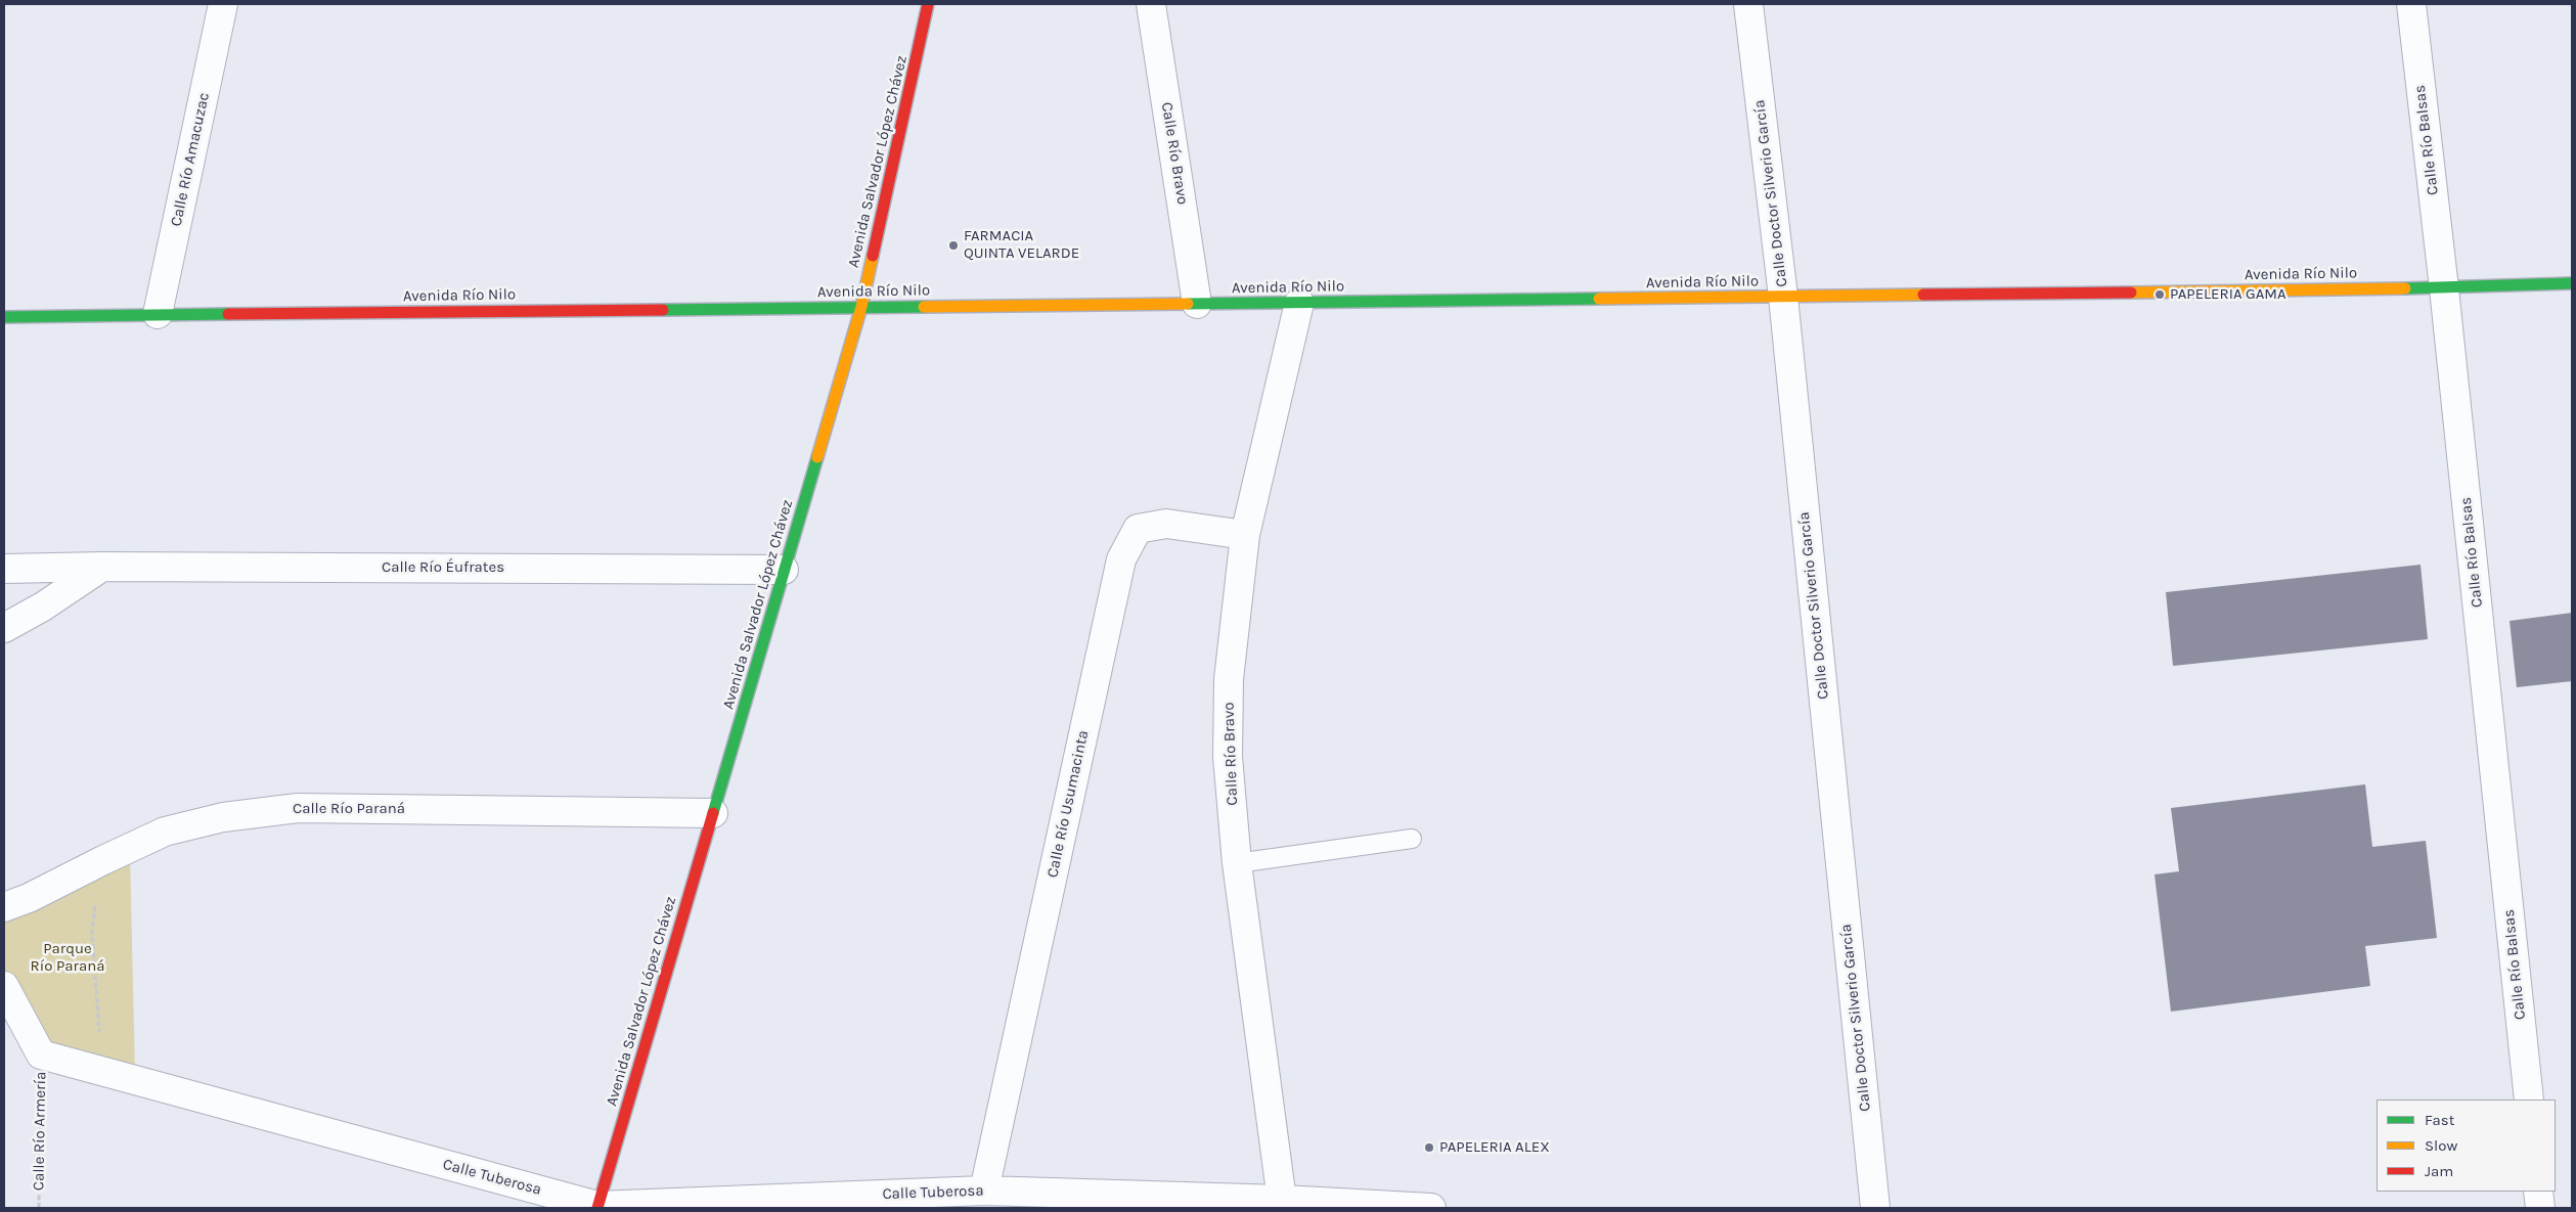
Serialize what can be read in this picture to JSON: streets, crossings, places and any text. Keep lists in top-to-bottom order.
{
  "streets": {
    "street": [
      "Calle Río Balsas",
      "Calle Río Bravo",
      "Calle Río Amacuzac",
      "Avenida Salvador López Chávez",
      "Calle Doctor Silverio García",
      "Avenida Río Nilo",
      "Calle Río Éufrates",
      "Calle Río Usumacinta",
      "Calle Río Paraná",
      "Calle Tuberosa"
    ],
    "path": ["Calle Río Armería"]
  },
  "crossings": [
    ["Calle Río Balsas", "Avenida Río Nilo"],
    ["Calle Río Bravo", "Avenida Río Nilo"],
    ["Calle Río Bravo", "Calle Río Usumacinta"],
    ["Calle Río Bravo", "Calle Tuberosa"],
    ["Calle Río Amacuzac", "Avenida Río Nilo"],
    ["Avenida Salvador López Chávez", "Avenida Río Nilo"],
    ["Avenida Salvador López Chávez", "Calle Río Éufrates"],
    ["Avenida Salvador López Chávez", "Calle Río Paraná"],
    ["Avenida Salvador López Chávez", "Calle Tuberosa"],
    ["Calle Doctor Silverio García", "Avenida Río Nilo"],
    ["Calle Río Usumacinta", "Calle Tuberosa"],
    ["Calle Río Armería", "Calle Tuberosa"]
  ],
  "parks": ["Parque Río Paraná"],
  "places": ["FARMACIA QUINTA VELARDE", "PAPELERIA GAMA", "PAPELERIA ALEX"],
  "legend": ["Fast", "Slow", "Jam"]
}
